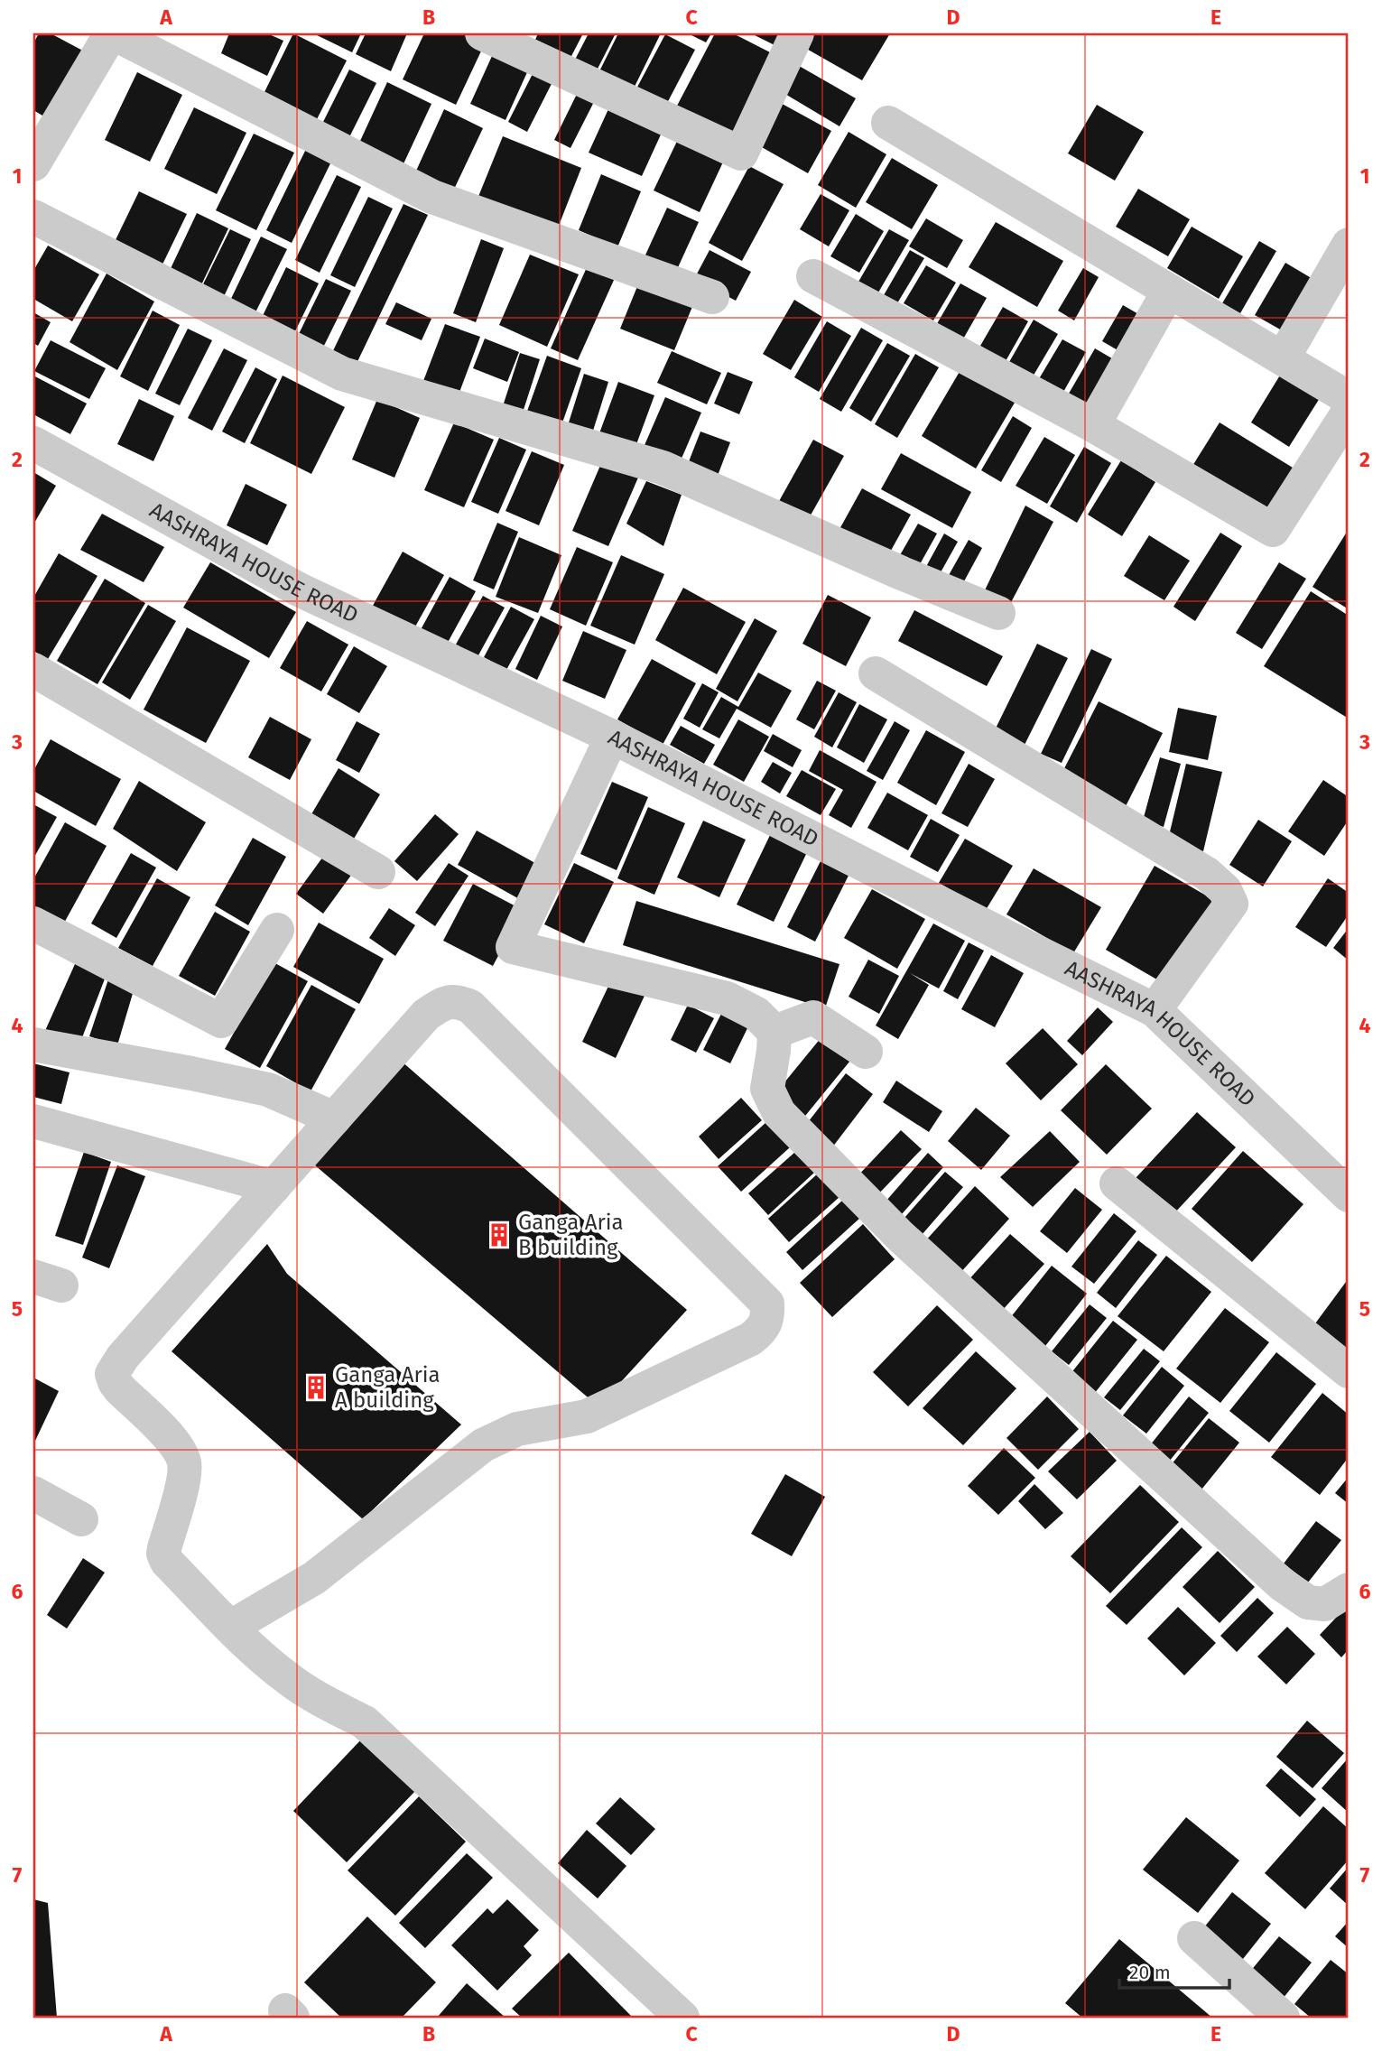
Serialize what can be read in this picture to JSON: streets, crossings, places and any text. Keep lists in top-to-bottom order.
{
  "streets": {
    "street": ["AASHRAYA HOUSE ROAD"]
  },
  "places": {
    "building": ["Ganga Aria B building", "Ganga Aria A building"]
  },
  "scale_bar": "20 m",
  "grid": {
    "columns": [
      "A",
      "B",
      "C",
      "D",
      "E"
    ],
    "rows": [
      "1",
      "2",
      "3",
      "4",
      "5",
      "6",
      "7"
    ]
  }
}
